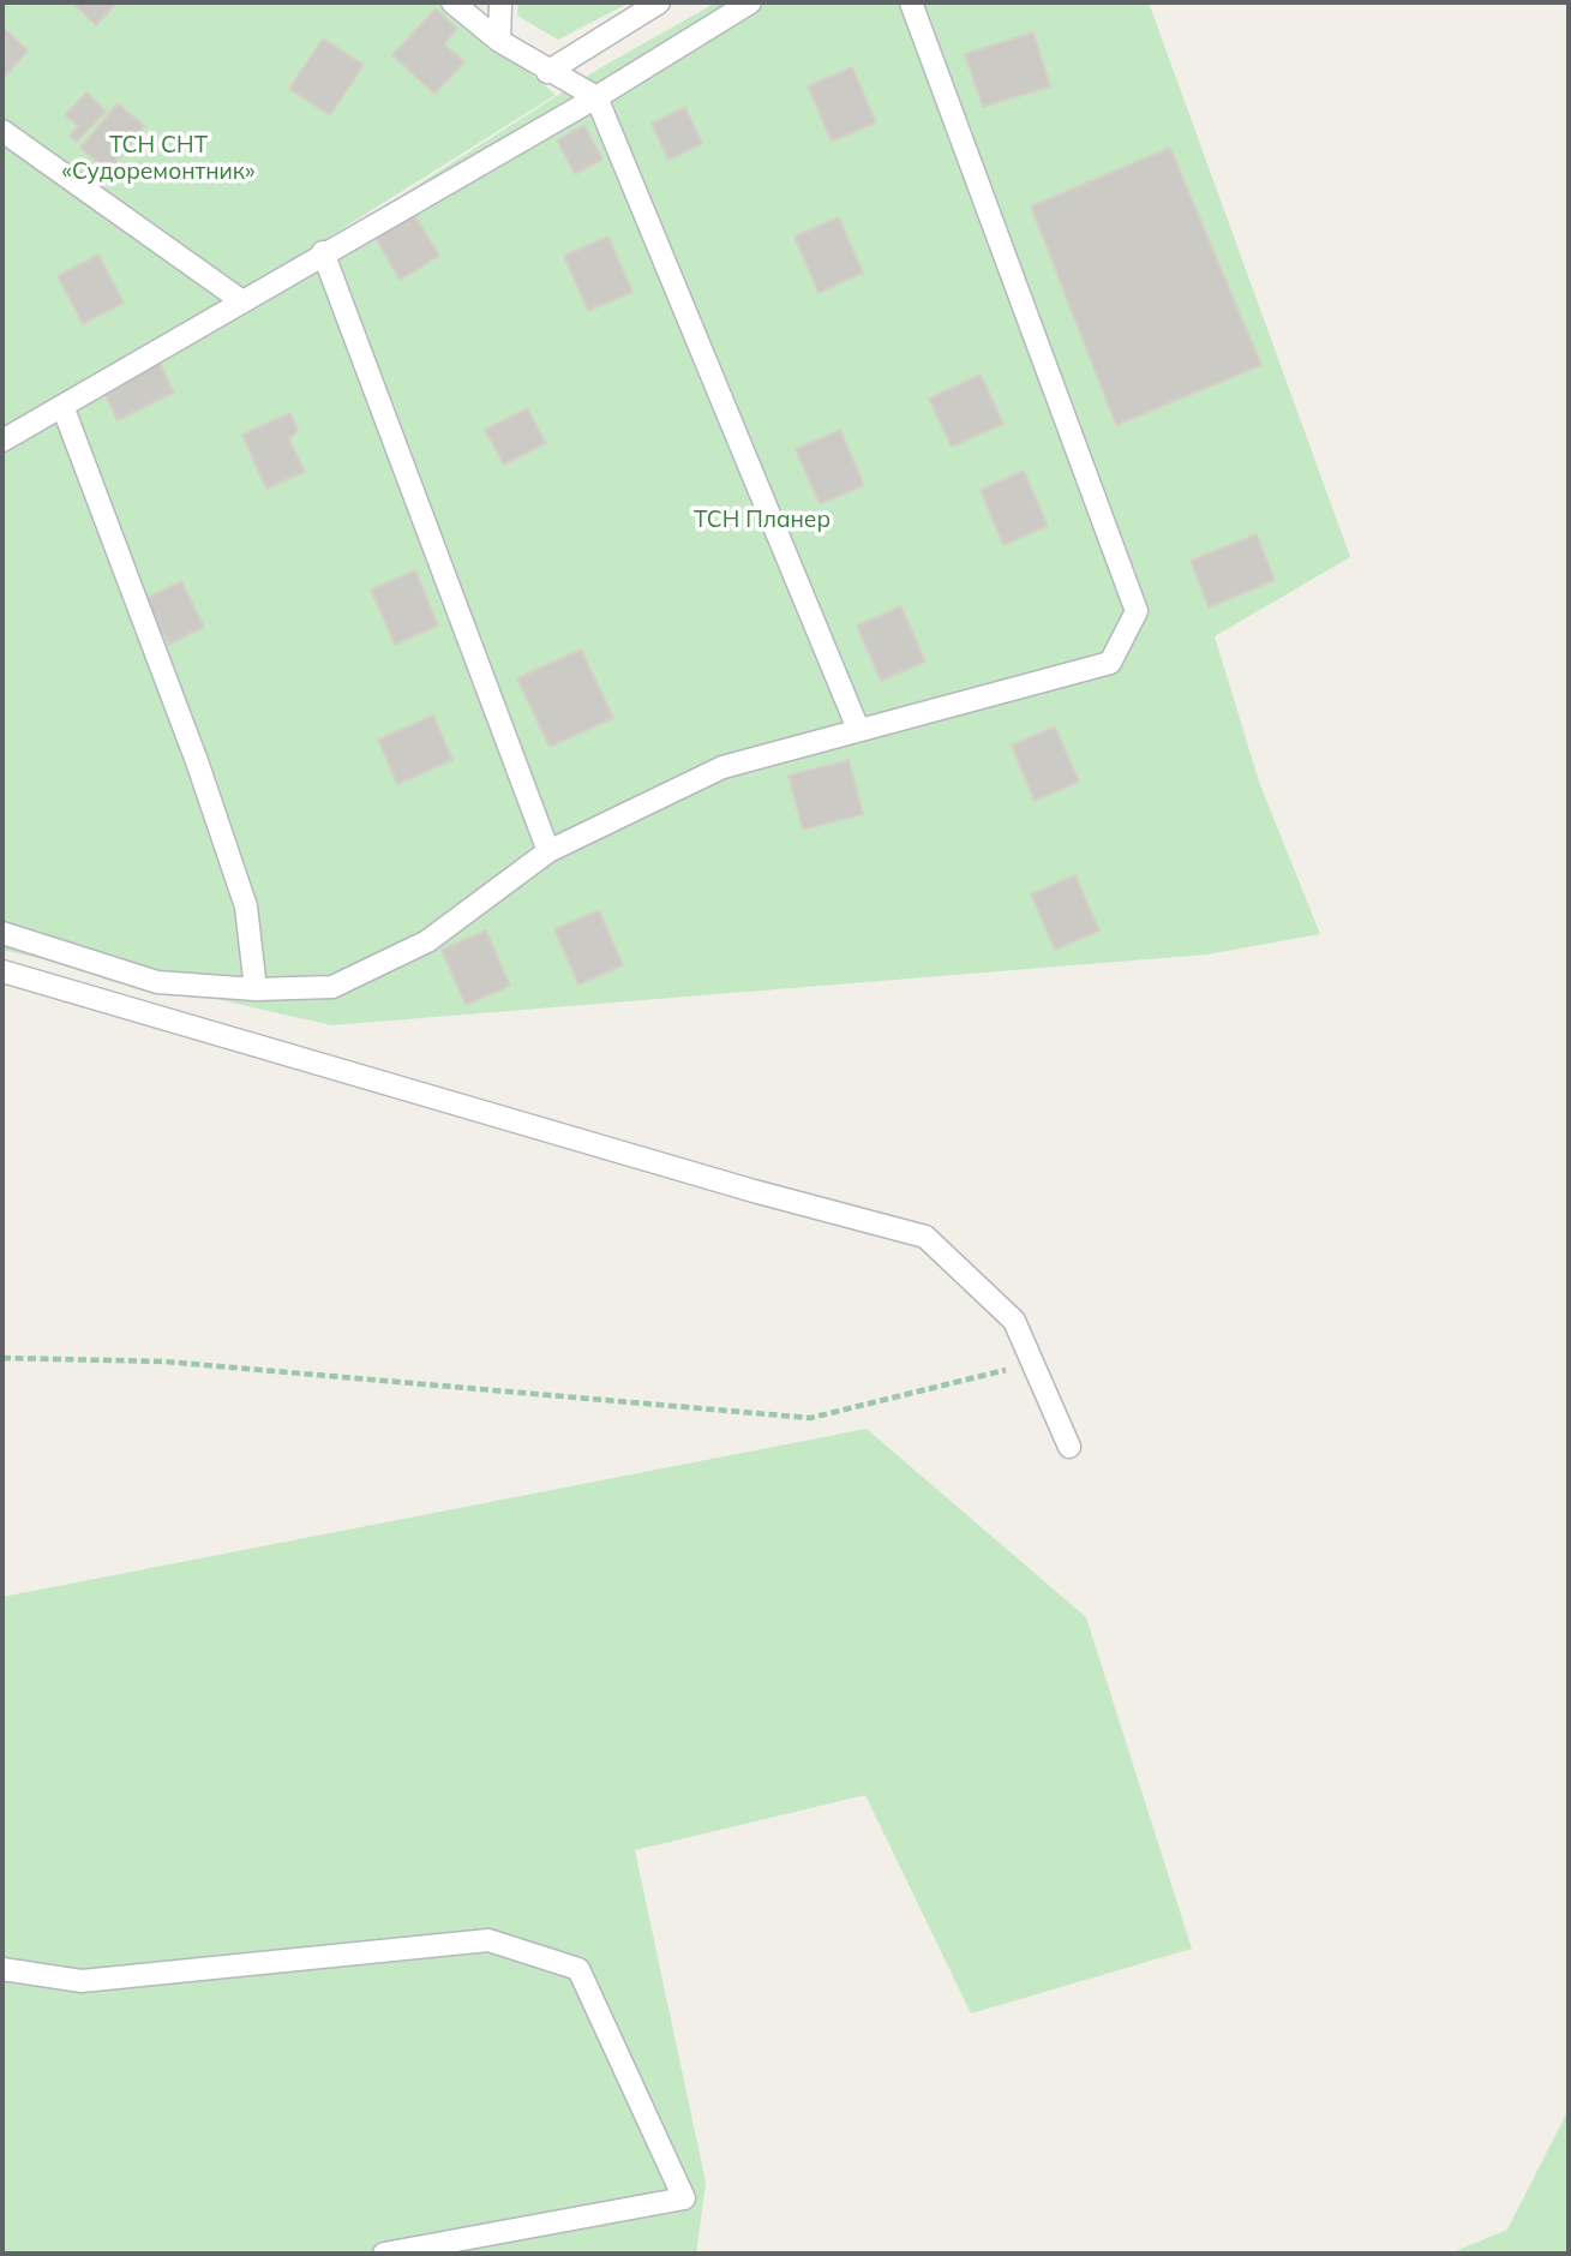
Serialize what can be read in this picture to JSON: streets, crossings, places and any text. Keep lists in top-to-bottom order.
{
  "parks": ["ТСН СНТ «Судоремонтник»", "ТСН Планер"]
}
